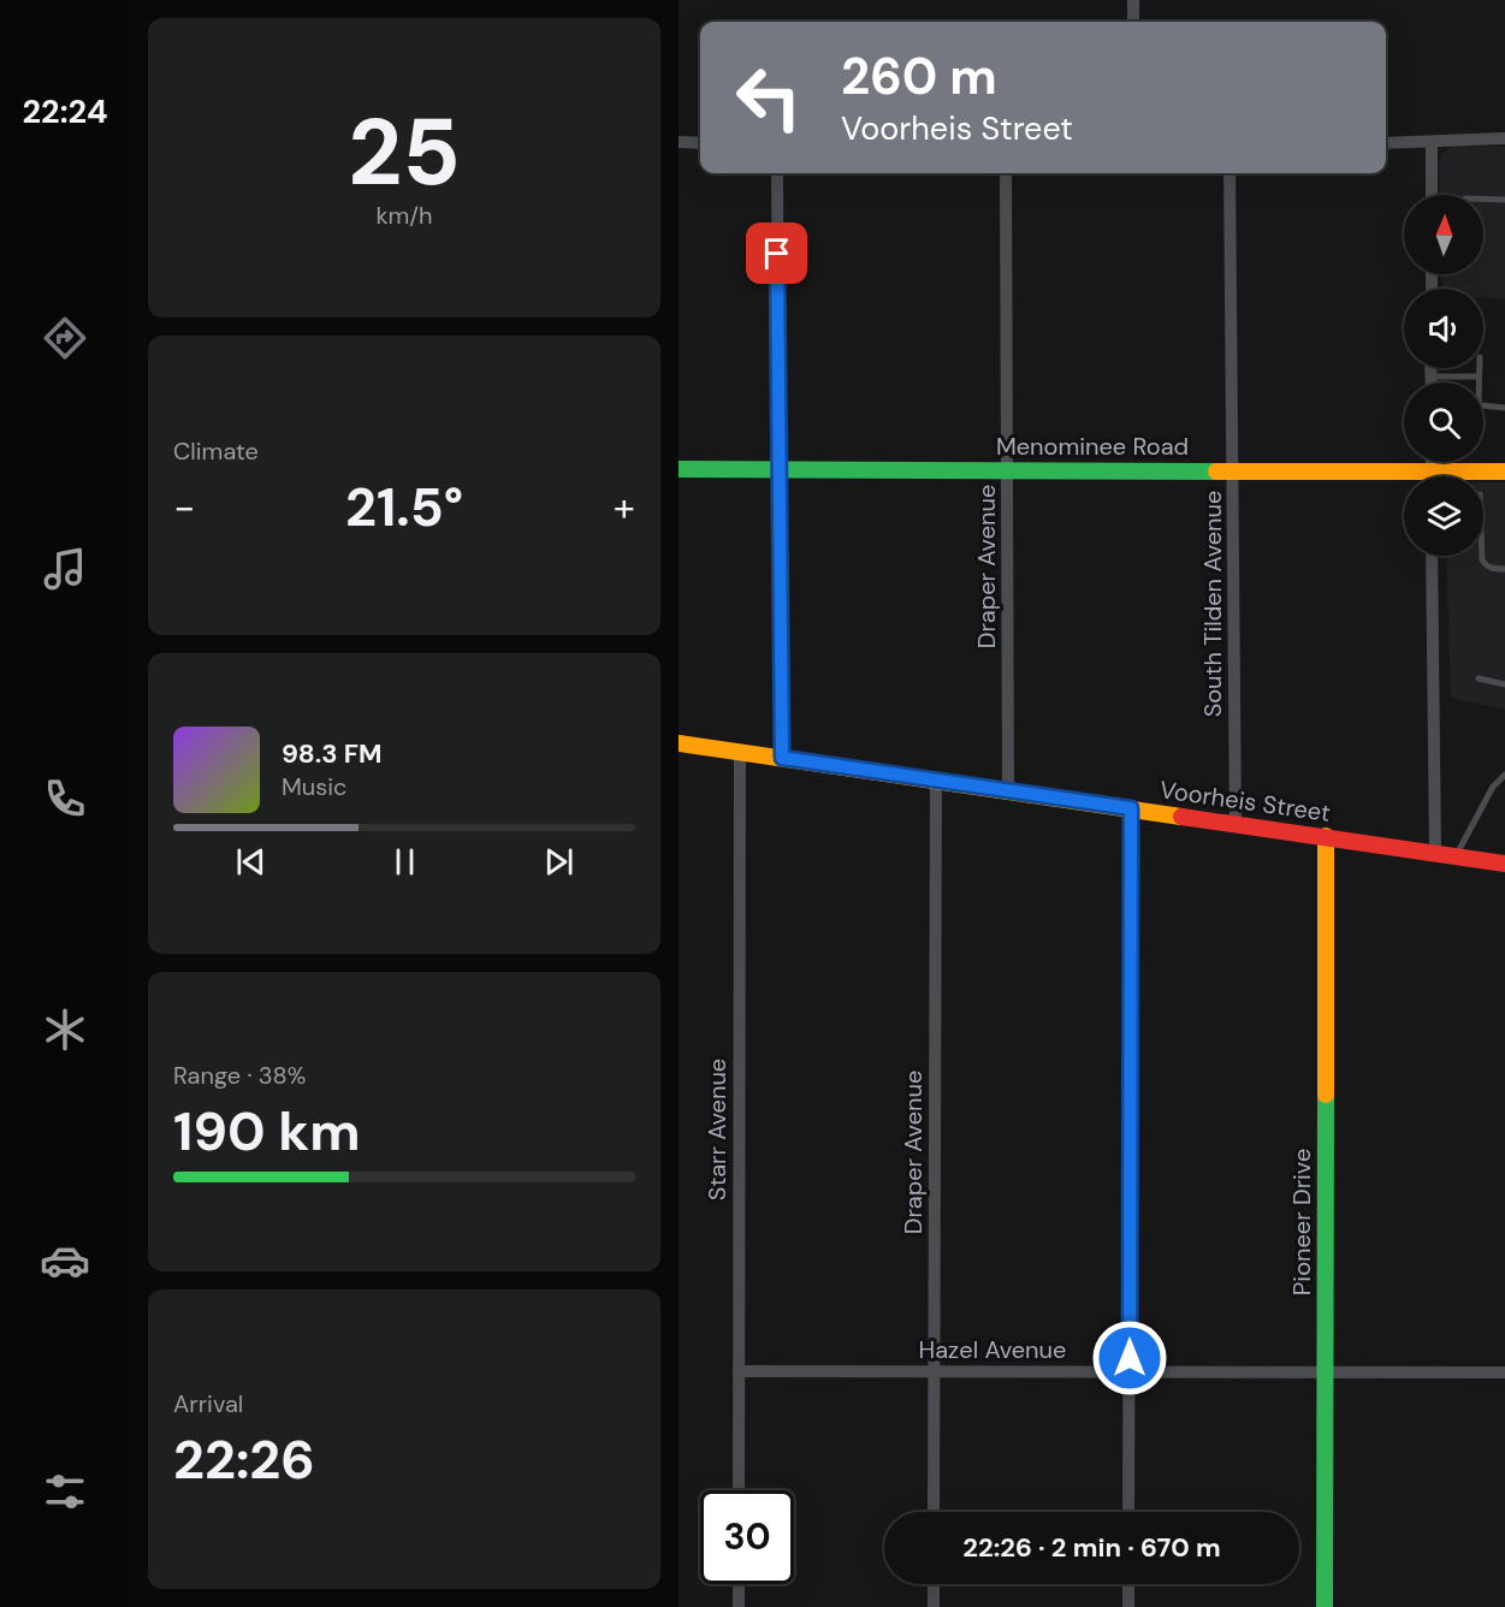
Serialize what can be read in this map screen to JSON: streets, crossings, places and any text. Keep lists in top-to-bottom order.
{
  "streets": {
    "street": [
      "Menominee Road",
      "Draper Avenue",
      "South Tilden Avenue",
      "Voorheis Street",
      "Starr Avenue",
      "Pioneer Drive",
      "Hazel Avenue"
    ]
  },
  "crossings": [
    ["Menominee Road", "Draper Avenue"],
    ["Menominee Road", "South Tilden Avenue"],
    ["Draper Avenue", "Voorheis Street"],
    ["Draper Avenue", "Hazel Avenue"],
    ["South Tilden Avenue", "Voorheis Street"],
    ["Voorheis Street", "Starr Avenue"],
    ["Voorheis Street", "Pioneer Drive"],
    ["Starr Avenue", "Hazel Avenue"],
    ["Pioneer Drive", "Hazel Avenue"]
  ],
  "north": "top",
  "page": {
    "tabs": "22:24",
    "tile": [
      ["25", "km/h"],
      "Climate",
      ["Range · 38%", "190 km"],
      ["Arrival", "22:26"]
    ],
    "turn": ["260 m", "Voorheis Street"],
    "heat": ["−", "21.5°", "+"],
    "song": ["98.3 FM", "Music"],
    "limit": "30",
    "trip": "22:26 · 2 min · 670 m"
  }
}
